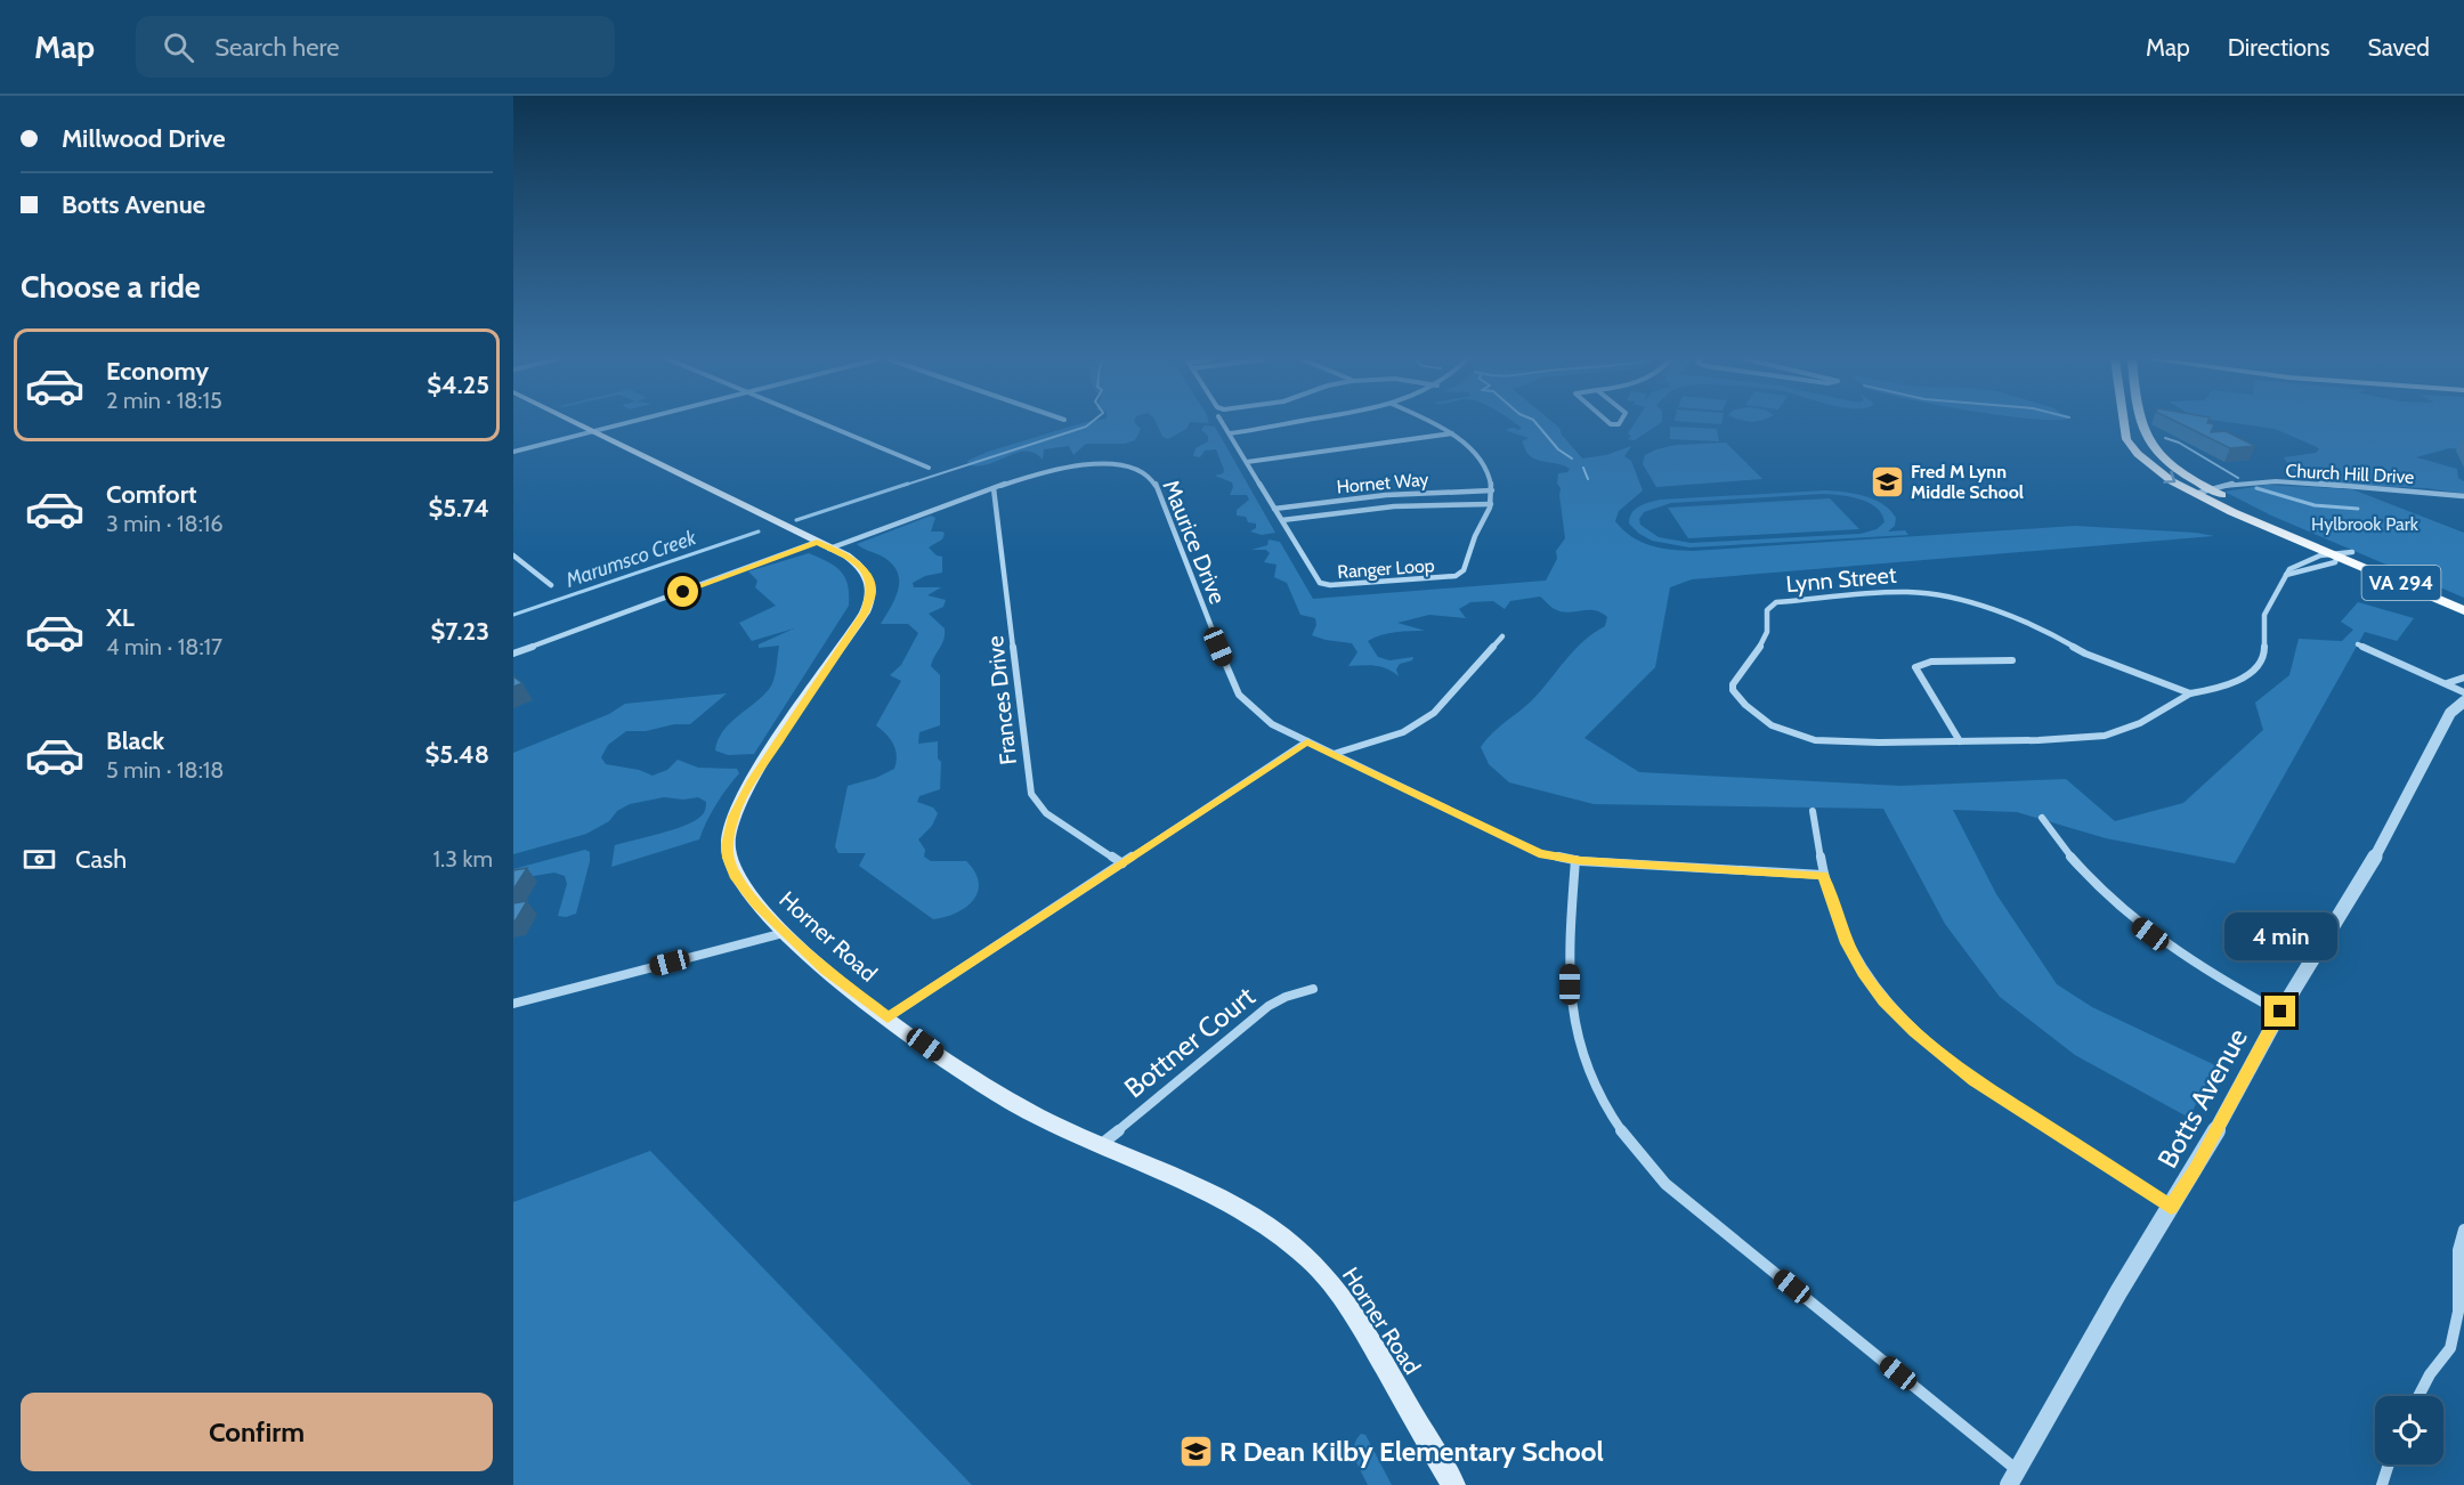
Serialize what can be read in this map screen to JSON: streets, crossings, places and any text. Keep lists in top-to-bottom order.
{
  "streets": {
    "main road": ["VA 294", "Horner Road"],
    "street": [
      "Church Hill Drive",
      "Hornet Way",
      "Maurice Drive",
      "Ranger Loop",
      "Lynn Street",
      "Frances Drive",
      "Bottner Court",
      "Botts Avenue"
    ]
  },
  "crossings": [
    ["Church Hill Drive", "VA 294"],
    ["Hornet Way", "Ranger Loop"],
    ["Maurice Drive", "Frances Drive"],
    ["Maurice Drive", "Horner Road"],
    ["Horner Road", "Bottner Court"]
  ],
  "water": ["Marumsco Creek"],
  "parks": ["Hylbrook Park"],
  "places": {
    "school or university": ["Fred M Lynn Middle School", "R Dean Kilby Elementary School"]
  },
  "page": {
    "header": "Map",
    "search": "Search here",
    "nav": ["Map", "Directions", "Saved"],
    "banner": ["Millwood Drive", "Botts Avenue"],
    "heading": "Choose a ride",
    "list": [
      {
        "name": "Economy",
        "note": "2 min · 18:15",
        "value": "$4.25"
      },
      {
        "name": "Comfort",
        "note": "3 min · 18:16",
        "value": "$5.74"
      },
      {
        "name": "XL",
        "note": "4 min · 18:17",
        "value": "$7.23"
      },
      {
        "name": "Black",
        "note": "5 min · 18:18",
        "value": "$5.48"
      }
    ],
    "pay": ["Cash", "1.3 km"],
    "bubble": "4 min",
    "buttons": "Confirm"
  }
}
